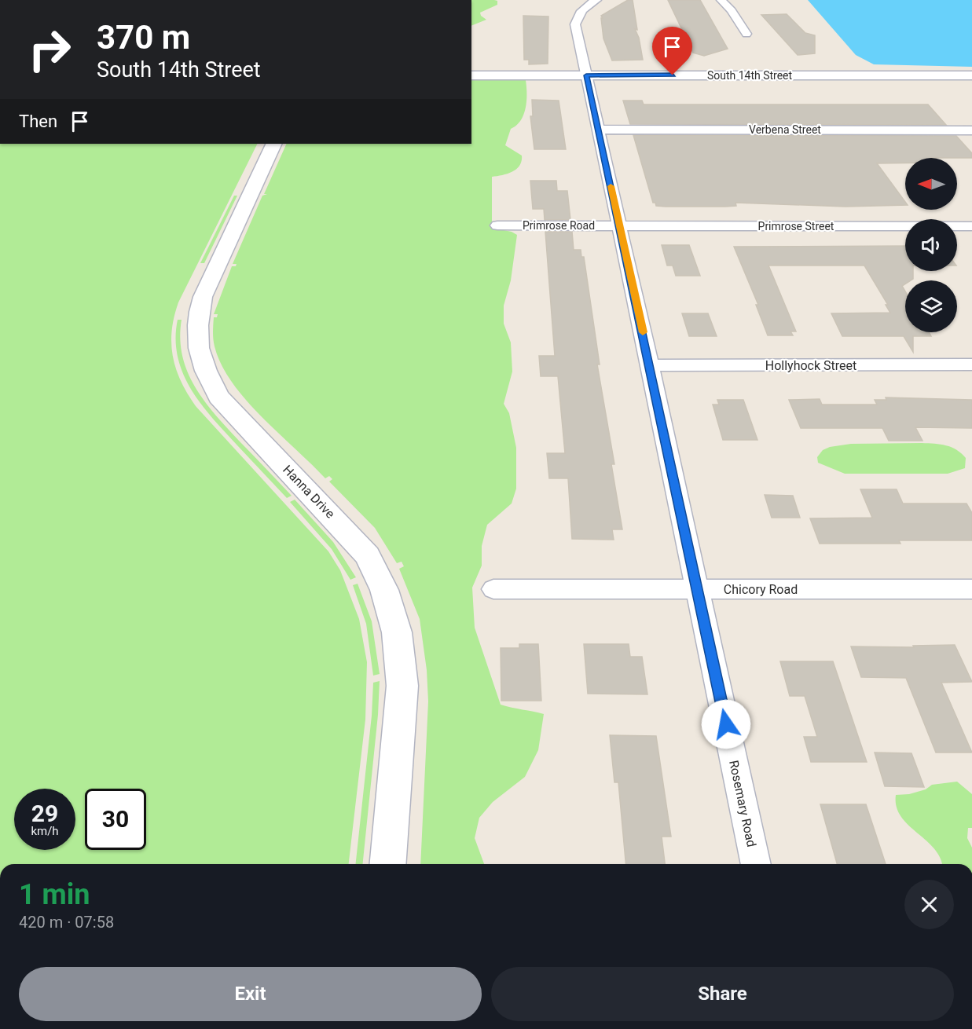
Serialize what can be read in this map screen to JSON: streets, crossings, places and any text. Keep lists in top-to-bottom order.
{
  "streets": {
    "street": [
      "South 14th Street",
      "Verbena Street",
      "Primrose Road",
      "Primrose Street",
      "Hollyhock Street",
      "Hanna Drive",
      "Chicory Road",
      "Rosemary Road"
    ]
  },
  "crossings": [
    ["South 14th Street", "Rosemary Road"],
    ["Verbena Street", "Rosemary Road"],
    ["Primrose Road", "Primrose Street"],
    ["Primrose Road", "Rosemary Road"],
    ["Primrose Street", "Rosemary Road"],
    ["Hollyhock Street", "Rosemary Road"],
    ["Chicory Road", "Rosemary Road"]
  ],
  "north": "left",
  "page": {
    "turn": ["370 m", "South 14th Street"],
    "then": "Then",
    "speed": "29 km/h",
    "limit": "30",
    "heading": ["1 min", "420 m · 07:58"],
    "buttons": ["Exit", "Share"]
  }
}
